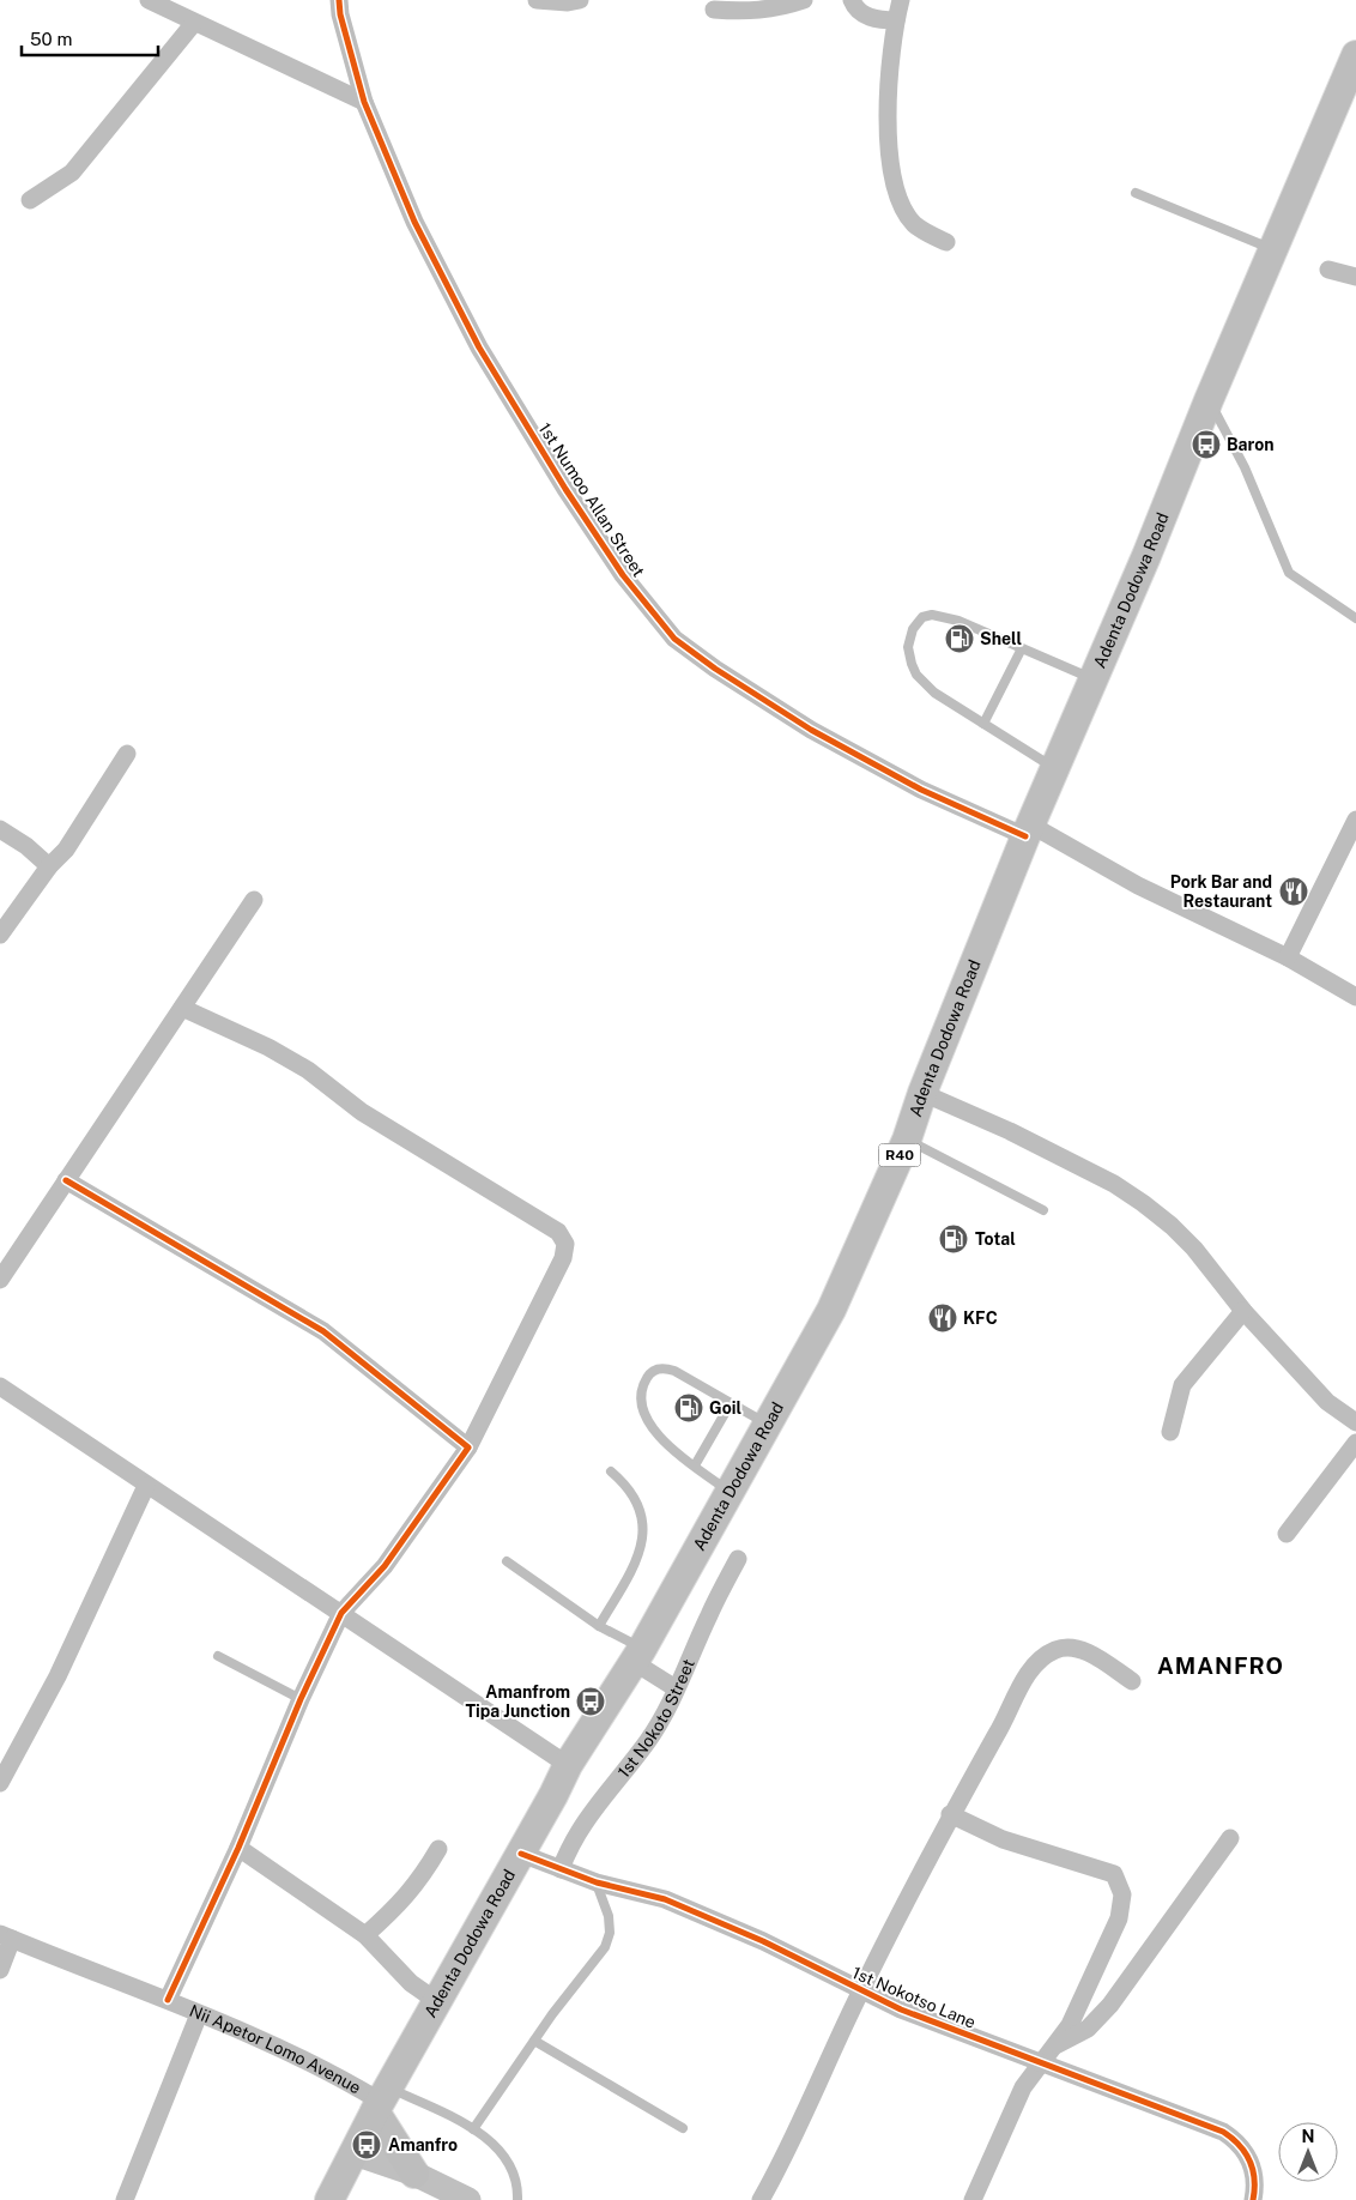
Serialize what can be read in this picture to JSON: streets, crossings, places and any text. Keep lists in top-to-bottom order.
{
  "streets": {
    "main road": ["Adenta Dodowa Road", "R40"],
    "street": [
      "1st Numoo Allan Street",
      "1st Nokoto Street",
      "1st Nokotso Lane",
      "Nii Apetor Lomo Avenue"
    ]
  },
  "crossings": [
    ["1st Numoo Allan Street", "Adenta Dodowa Road"],
    ["Adenta Dodowa Road", "1st Nokotso Lane"],
    ["Adenta Dodowa Road", "Nii Apetor Lomo Avenue"],
    ["1st Nokoto Street", "1st Nokotso Lane"]
  ],
  "districts": ["AMANFRO"],
  "places": {
    "bus stop": ["Baron", "Amanfrom Tipa Junction", "Amanfro"],
    "fuel station": ["Shell", "Total", "Goil"],
    "restaurant": ["Pork Bar and Restaurant", "KFC"]
  },
  "scale_bar": "50 m",
  "north": "top"
}
